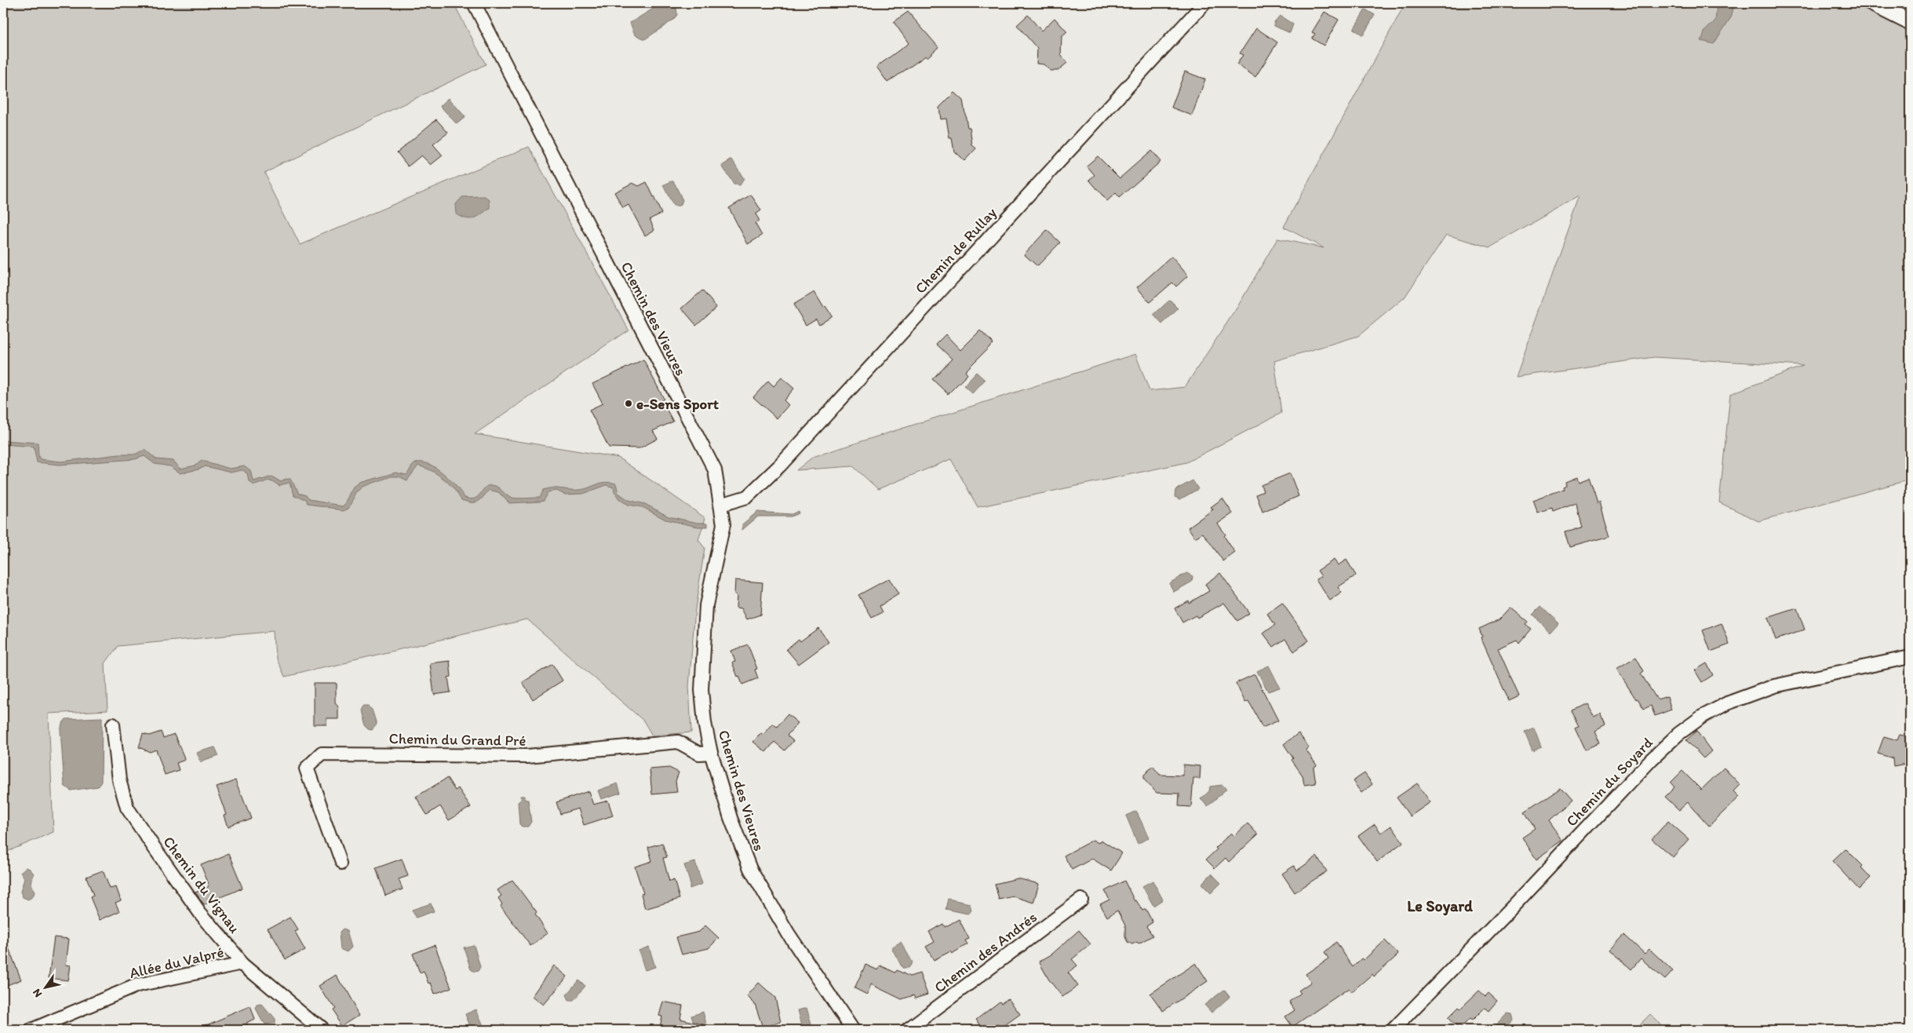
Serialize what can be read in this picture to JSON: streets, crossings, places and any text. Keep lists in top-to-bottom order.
{
  "streets": {
    "street": [
      "Chemin de Rullay",
      "Chemin des Vieures",
      "Chemin du Grand Pré",
      "Chemin du Soyard",
      "Chemin du Vignau",
      "Chemin des Andrés",
      "Allée du Valpré"
    ]
  },
  "crossings": [
    ["Chemin de Rullay", "Chemin des Vieures"],
    ["Chemin des Vieures", "Chemin du Grand Pré"],
    ["Chemin du Vignau", "Allée du Valpré"]
  ],
  "districts": ["Le Soyard"],
  "places": ["e-Sens Sport"],
  "north": "bottom left"
}
